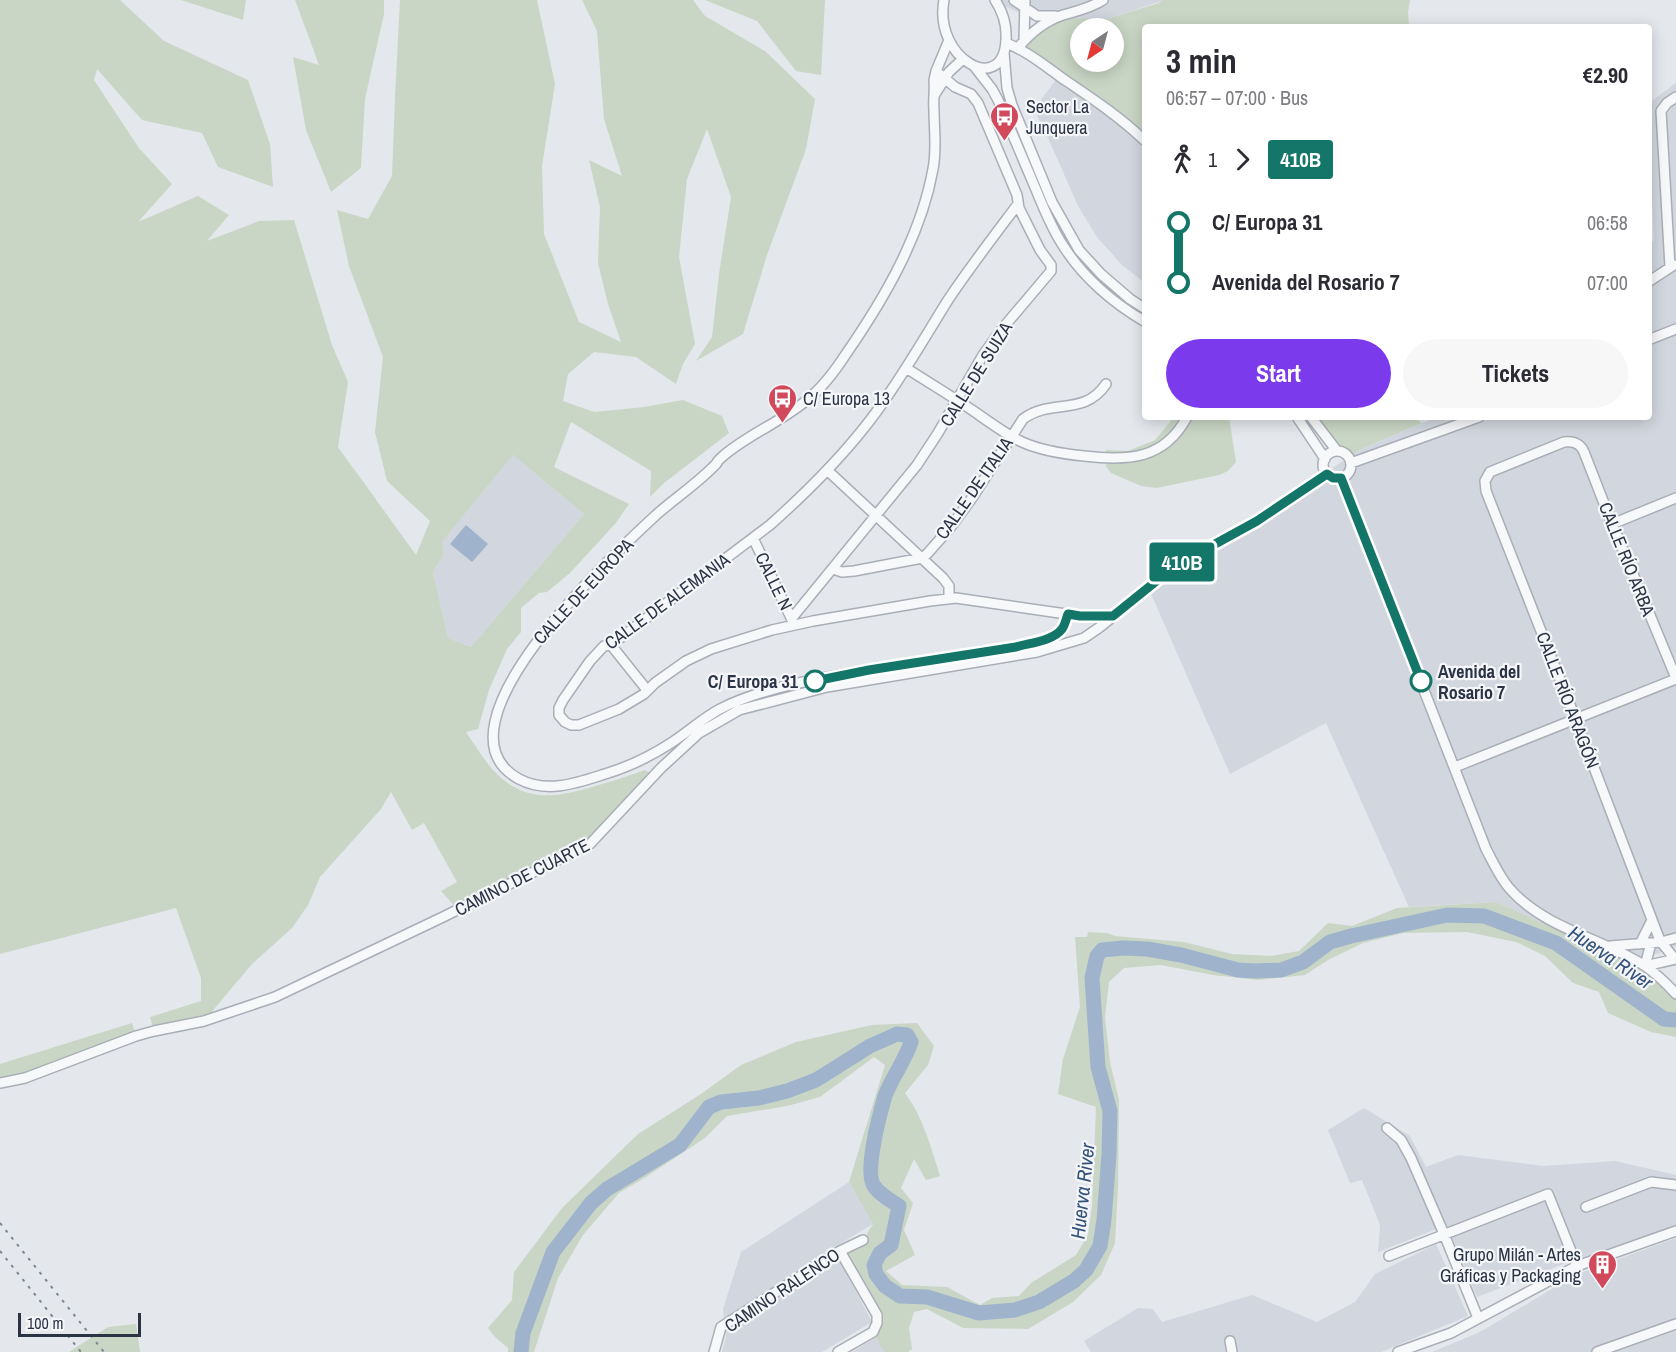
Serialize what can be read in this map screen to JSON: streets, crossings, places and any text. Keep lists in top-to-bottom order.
{
  "streets": {
    "street": [
      "CALLE DE SUIZA",
      "CALLE DE ITALIA",
      "CALLE RÍO ARBA",
      "CALLE N",
      "CALLE DE EUROPA",
      "CALLE DE ALEMANIA",
      "CALLE RÍO ARAGÓN",
      "CAMINO DE CUARTE",
      "CAMINO RALENCO"
    ]
  },
  "crossings": [
    ["CALLE DE SUIZA", "CALLE N"],
    ["CALLE DE SUIZA", "CALLE DE EUROPA"],
    ["CALLE DE SUIZA", "CALLE DE ALEMANIA"],
    ["CALLE RÍO ARBA", "CALLE RÍO ARAGÓN"],
    ["CALLE N", "CALLE DE ALEMANIA"],
    ["CALLE DE EUROPA", "CALLE DE ALEMANIA"],
    ["CALLE DE ALEMANIA", "CAMINO DE CUARTE"]
  ],
  "water": ["Huerva River"],
  "places": {
    "bus stop": ["Sector La Junquera", "C/ Europa 13"],
    "other": ["C/ Europa 31", "Avenida del Rosario 7"],
    "building": ["Grupo Milán - Artes Gráficas y Packaging"]
  },
  "lines": ["bus line 410B"],
  "scale_bar": "100 m",
  "north": "bottom left",
  "page": {
    "on_map": "410B",
    "heading": ["3 min", "06:57 – 07:00 · Bus", "€2.90"],
    "legs": ["1", "410B"],
    "list": [
      {
        "name": "C/ Europa 31",
        "value": "06:58"
      },
      {
        "name": "Avenida del Rosario 7",
        "value": "07:00"
      }
    ],
    "buttons": ["Start", "Tickets"],
    "scale": "100 m"
  }
}
